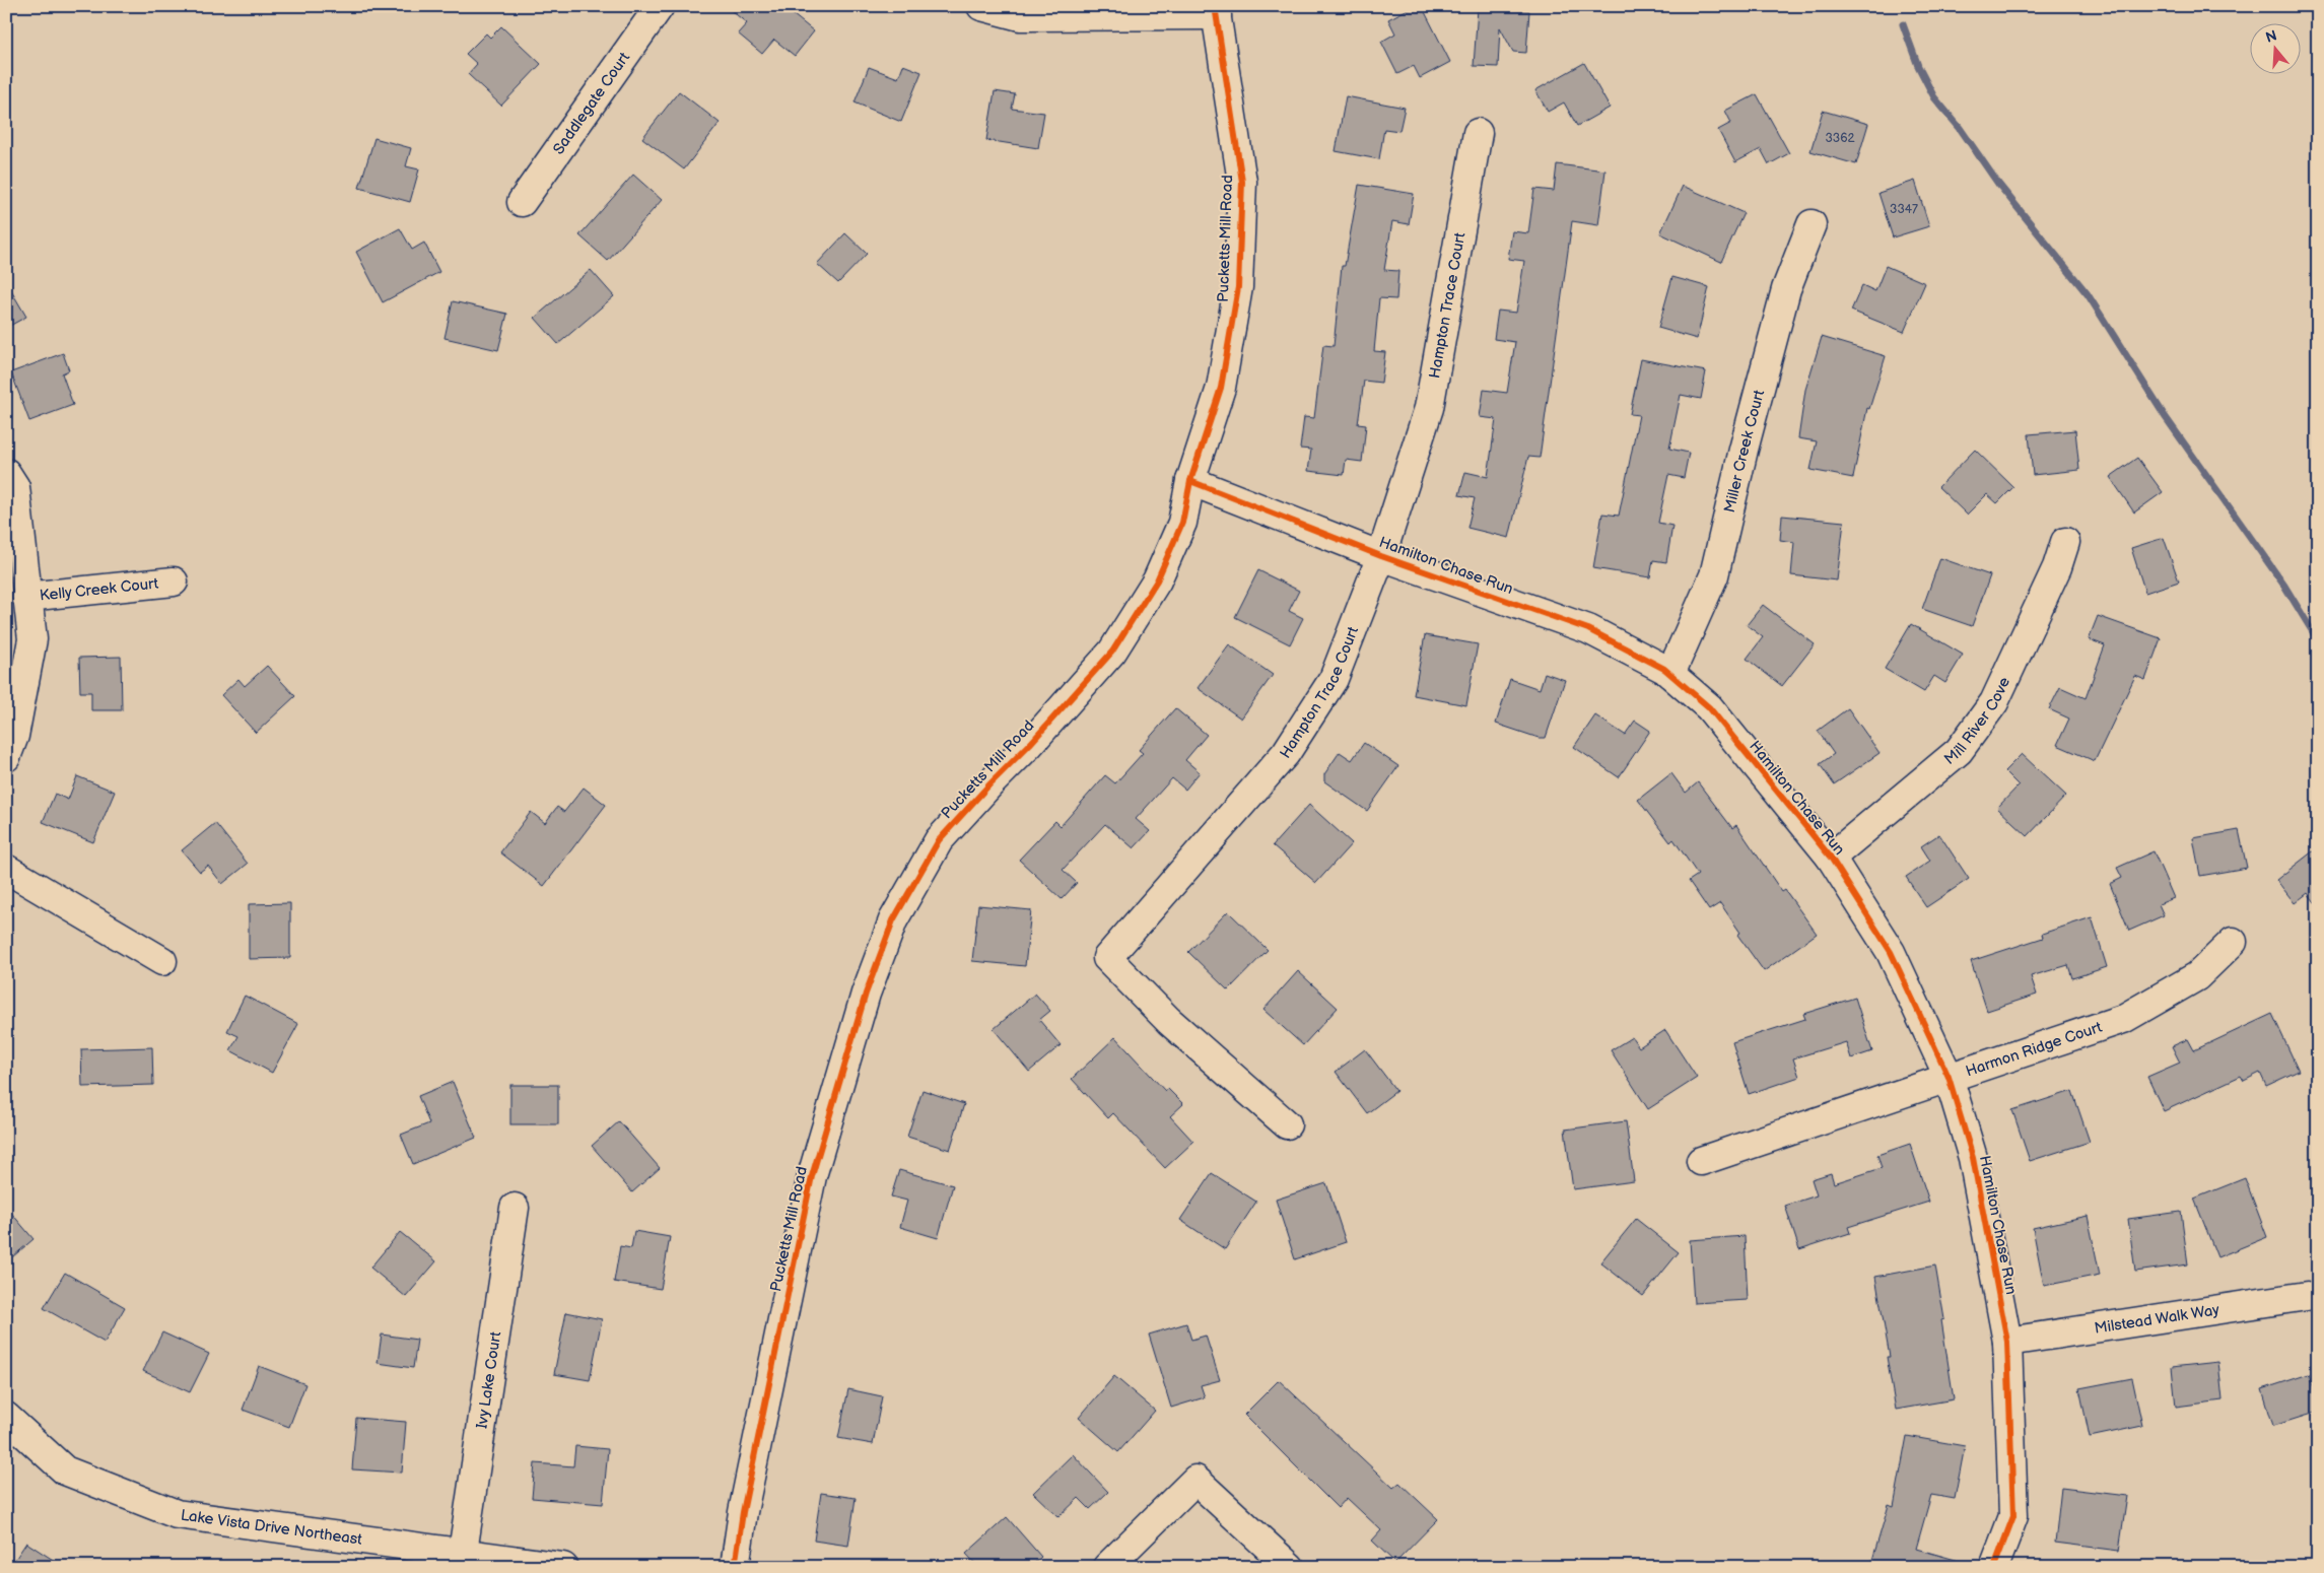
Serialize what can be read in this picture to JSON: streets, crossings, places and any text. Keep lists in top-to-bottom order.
{
  "streets": {
    "street": [
      "Saddlegate Court",
      "Pucketts Mill Road",
      "Hampton Trace Court",
      "Miller Creek Court",
      "Hamilton Chase Run",
      "Kelly Creek Court",
      "Mill River Cove",
      "Harmon Ridge Court",
      "Milstead Walk Way",
      "Ivy Lake Court",
      "Lake Vista Drive Northeast"
    ]
  },
  "crossings": [
    ["Pucketts Mill Road", "Hamilton Chase Run"],
    ["Hampton Trace Court", "Hamilton Chase Run"],
    ["Miller Creek Court", "Hamilton Chase Run"],
    ["Hamilton Chase Run", "Mill River Cove"],
    ["Hamilton Chase Run", "Harmon Ridge Court"],
    ["Hamilton Chase Run", "Milstead Walk Way"],
    ["Ivy Lake Court", "Lake Vista Drive Northeast"]
  ],
  "house_numbers": ["3362", "3347"],
  "north": "top"
}
